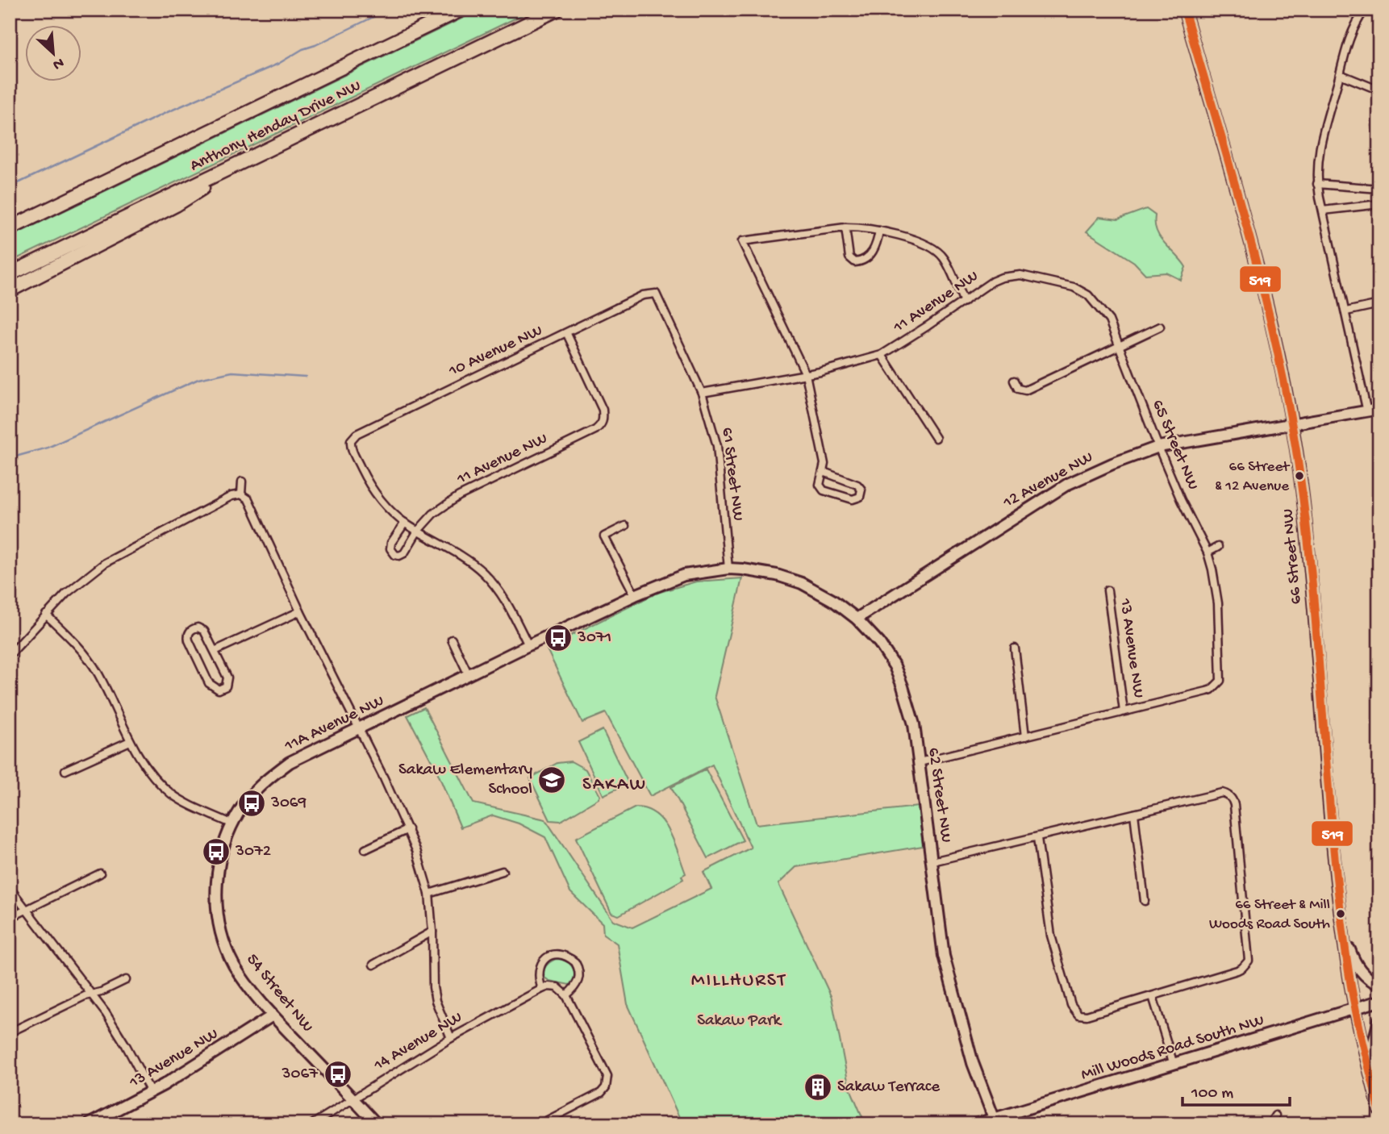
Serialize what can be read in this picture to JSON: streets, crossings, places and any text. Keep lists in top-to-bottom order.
{
  "streets": {
    "highway": ["Anthony Henday Drive NW"],
    "street": [
      "11 Avenue NW",
      "10 Avenue NW",
      "65 Street NW",
      "61 Street NW",
      "12 Avenue NW",
      "66 Street NW",
      "13 Avenue NW",
      "11A Avenue NW",
      "62 Street NW",
      "54 Street NW",
      "14 Avenue NW",
      "Mill Woods Road South NW"
    ]
  },
  "crossings": [
    ["11 Avenue NW", "10 Avenue NW"],
    ["11 Avenue NW", "65 Street NW"],
    ["11 Avenue NW", "61 Street NW"],
    ["10 Avenue NW", "61 Street NW"],
    ["65 Street NW", "12 Avenue NW"],
    ["65 Street NW", "13 Avenue NW"],
    ["61 Street NW", "11A Avenue NW"],
    ["61 Street NW", "62 Street NW"],
    ["12 Avenue NW", "66 Street NW"],
    ["12 Avenue NW", "62 Street NW"],
    ["66 Street NW", "Mill Woods Road South NW"],
    ["13 Avenue NW", "62 Street NW"],
    ["13 Avenue NW", "54 Street NW"],
    ["11A Avenue NW", "62 Street NW"],
    ["11A Avenue NW", "54 Street NW"],
    ["62 Street NW", "Mill Woods Road South NW"],
    ["54 Street NW", "14 Avenue NW"]
  ],
  "districts": ["SAKAW", "MILLHURST"],
  "parks": ["Sakaw Park"],
  "places": {
    "other": ["66 Street & 12 Avenue", "66 Street & Mill Woods Road South"],
    "bus stop": [
      "3071",
      "3069",
      "3072",
      "3067"
    ],
    "school or university": ["Sakaw Elementary School"],
    "building": ["Sakaw Terrace"]
  },
  "lines": ["transit line 519"],
  "scale_bar": "100 m",
  "north": "bottom right"
}
